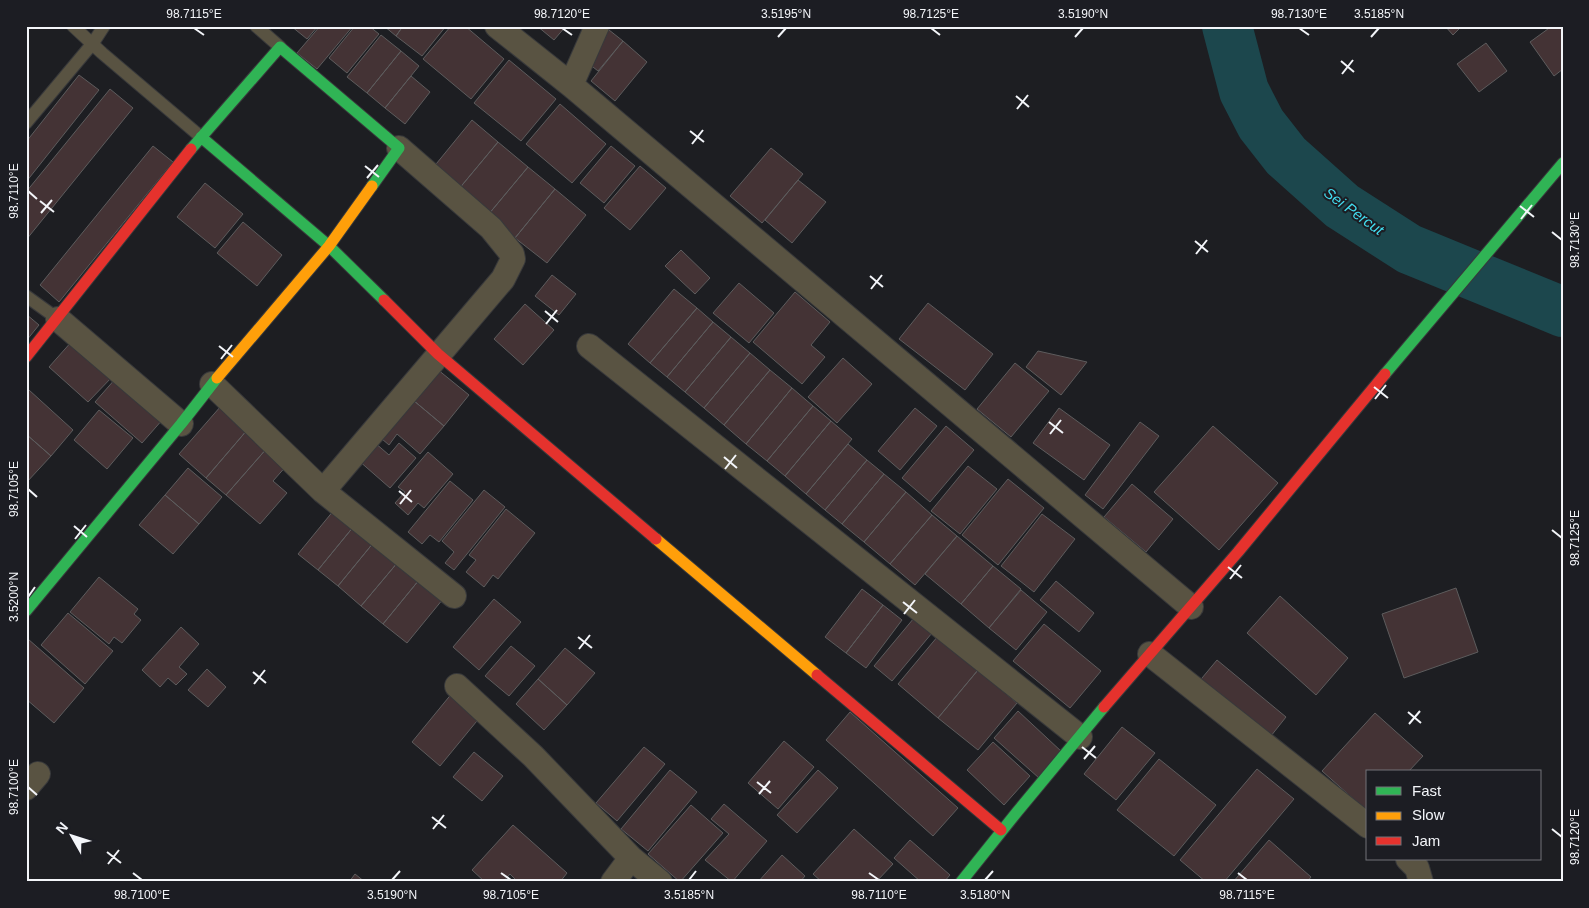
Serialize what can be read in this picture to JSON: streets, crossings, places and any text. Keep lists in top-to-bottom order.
{
  "water": ["Sei Percut"],
  "legend": ["Fast", "Slow", "Jam"],
  "north": "top left",
  "coordinates": [
    "98.7115°E",
    "98.7120°E",
    "3.5195°N",
    "98.7125°E",
    "3.5190°N",
    "98.7130°E",
    "3.5185°N",
    "98.7110°E",
    "98.7105°E",
    "3.5200°N",
    "98.7100°E",
    "3.5180°N"
  ]
}
